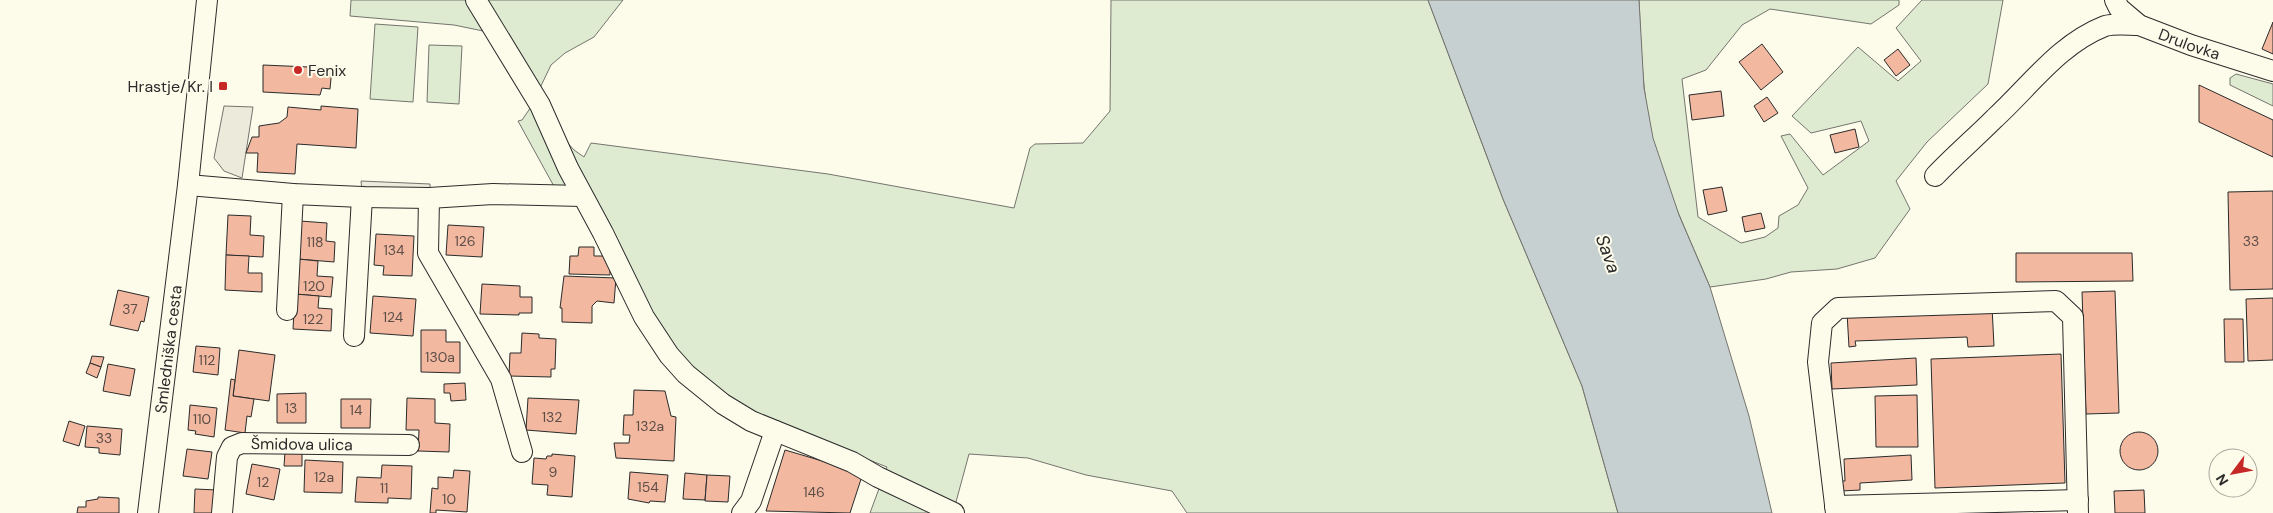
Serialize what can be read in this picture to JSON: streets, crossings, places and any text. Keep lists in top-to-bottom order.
{
  "streets": {
    "street": ["Drulovka", "Smledniška cesta", "Šmidova ulica"]
  },
  "water": ["Sava"],
  "places": {
    "other": ["Fenix"],
    "transit": ["Hrastje/Kr. I"]
  },
  "house_numbers": [
    "126",
    "33",
    "118",
    "134",
    "120",
    "37",
    "124",
    "122",
    "130a",
    "112",
    "13",
    "14",
    "132",
    "110",
    "132a",
    "33",
    "9",
    "12a",
    "12",
    "154",
    "11",
    "146",
    "10"
  ],
  "north": "bottom left"
}
